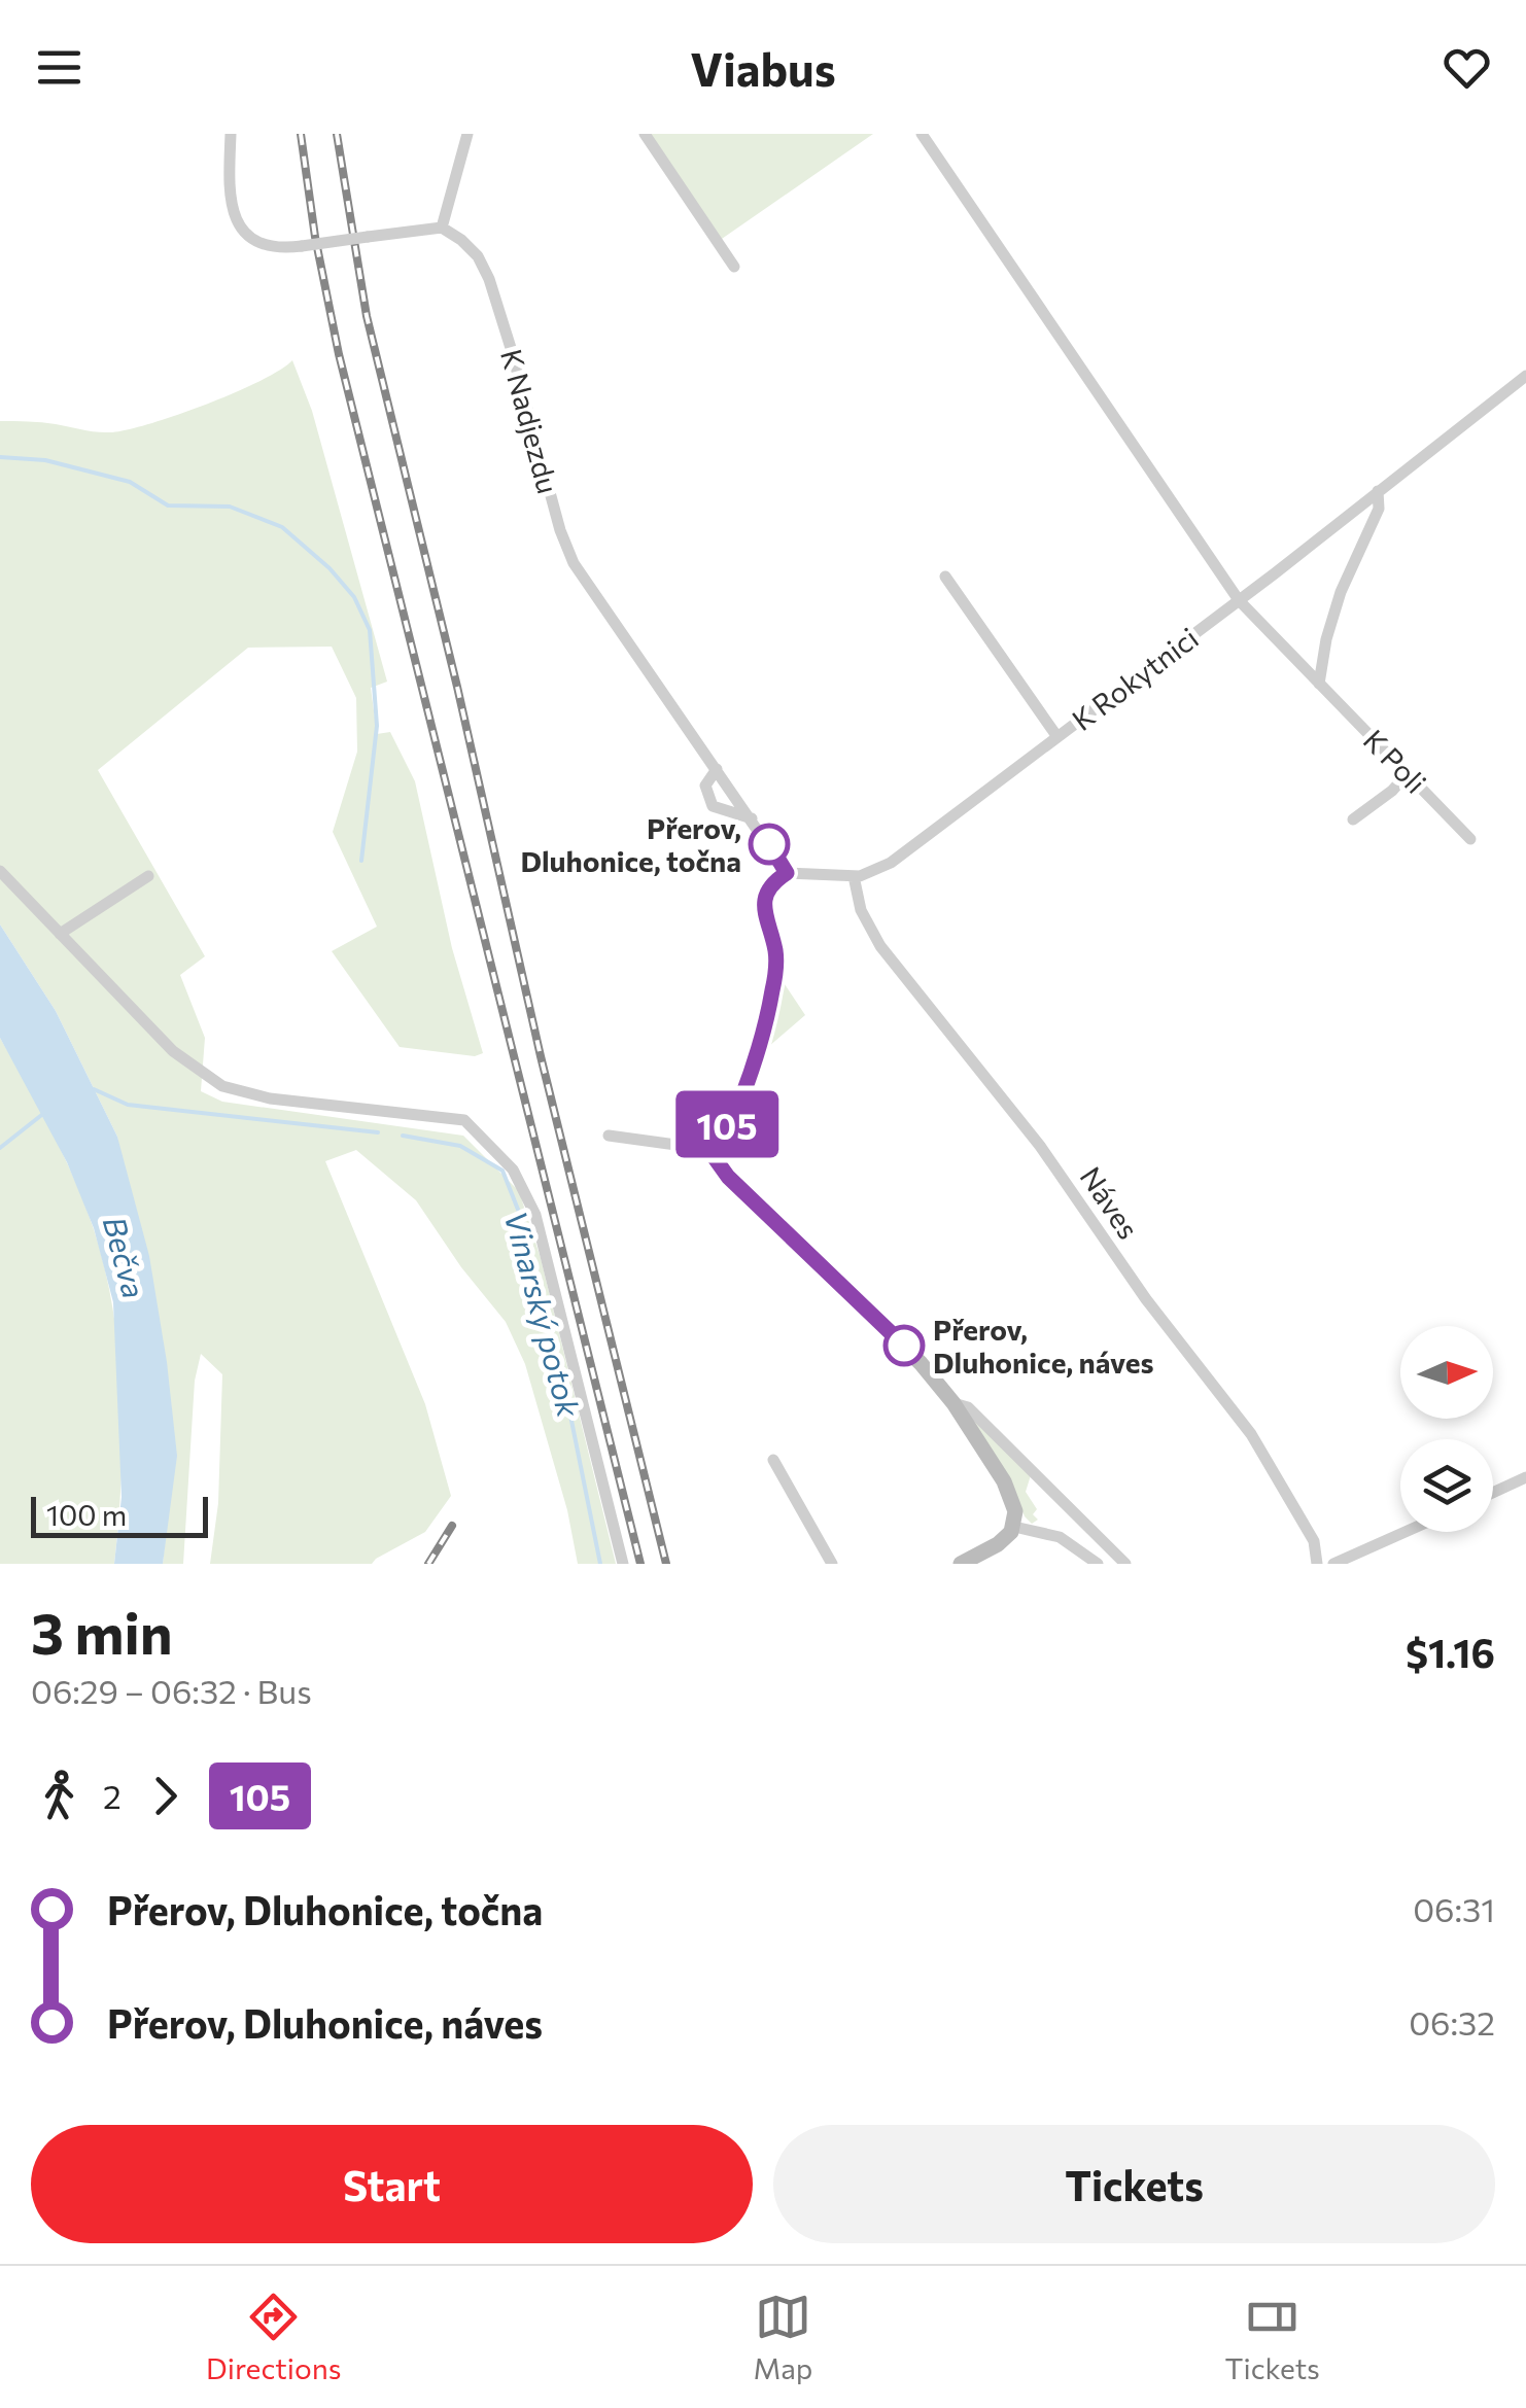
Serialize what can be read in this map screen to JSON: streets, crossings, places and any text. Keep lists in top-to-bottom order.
{
  "streets": {
    "street": [
      "K Nadjezdu",
      "K Rokytnici",
      "K Poli",
      "Náves"
    ]
  },
  "crossings": [
    ["K Nadjezdu", "K Rokytnici"],
    ["K Rokytnici", "K Poli"],
    ["K Rokytnici", "Náves"]
  ],
  "water": ["Bečva", "Vinarský potok"],
  "places": ["Přerov, Dluhonice, točna", "Přerov, Dluhonice, náves"],
  "lines": ["bus line 105"],
  "scale_bar": "100 m",
  "north": "right",
  "page": {
    "header": "Viabus",
    "on_map": "105",
    "scale": "100 m",
    "heading": ["3 min", "06:29 – 06:32 · Bus", "$1.16"],
    "legs": ["2", "105"],
    "list": [
      {
        "name": "Přerov, Dluhonice, točna",
        "value": "06:31"
      },
      {
        "name": "Přerov, Dluhonice, náves",
        "value": "06:32"
      }
    ],
    "buttons": ["Start", "Tickets"],
    "tabs": ["Directions", "Map", "Tickets"]
  }
}
